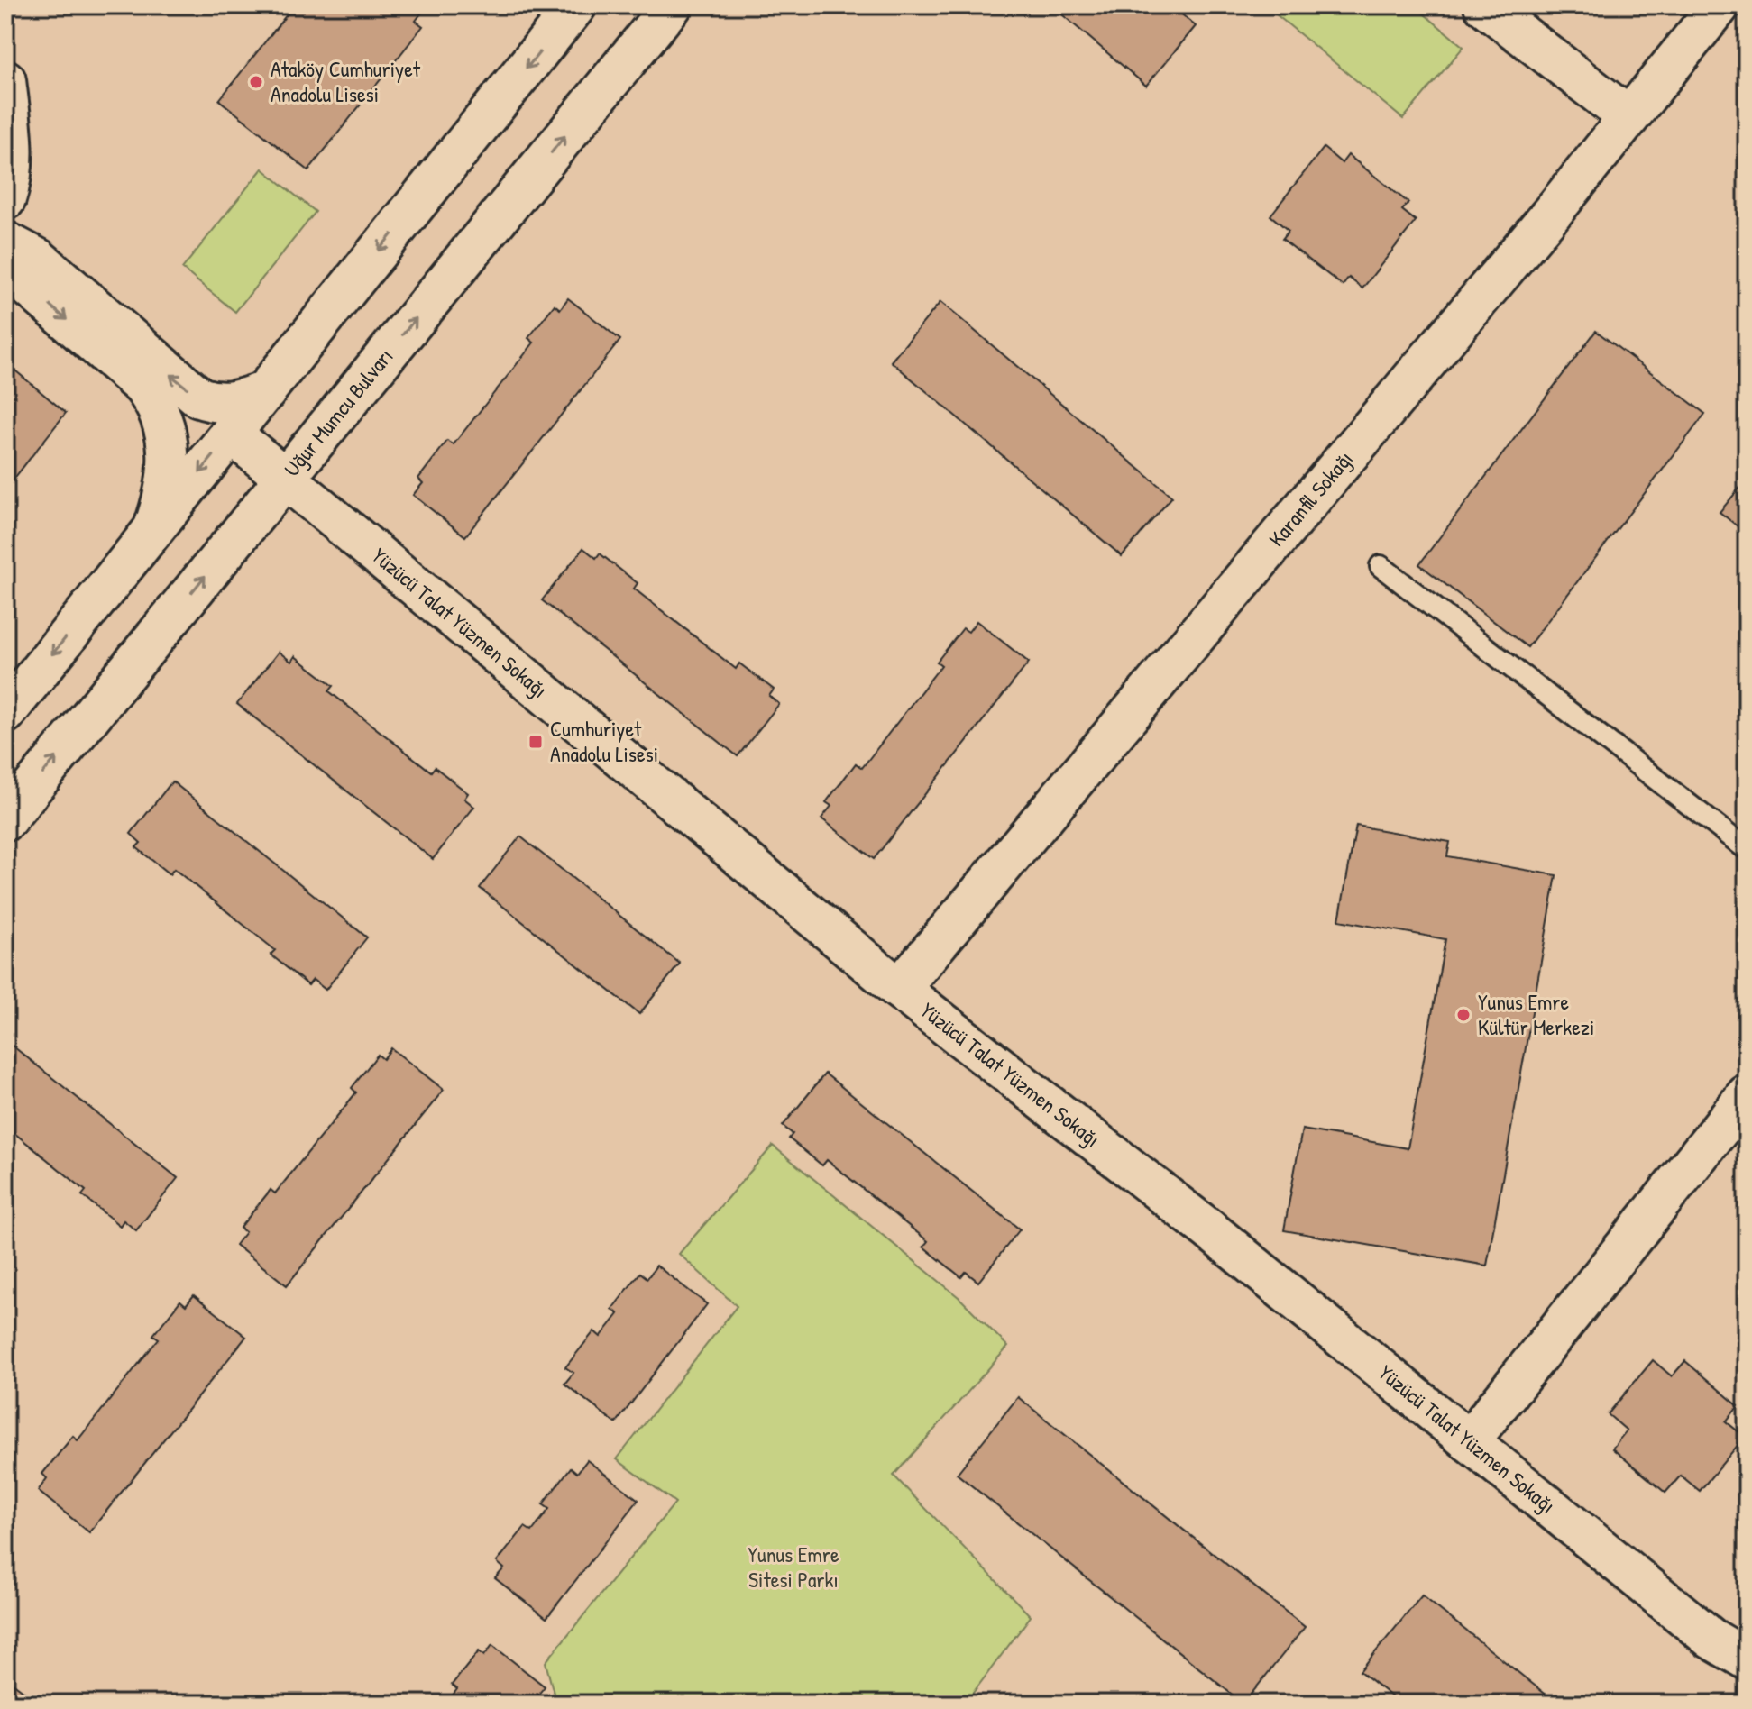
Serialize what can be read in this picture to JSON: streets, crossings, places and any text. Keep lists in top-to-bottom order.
{
  "streets": {
    "street": ["Uğur Mumcu Bulvarı", "Karanfil Sokağı", "Yüzücü Talat Yüzmen Sokağı"]
  },
  "crossings": [
    ["Uğur Mumcu Bulvarı", "Yüzücü Talat Yüzmen Sokağı"],
    ["Karanfil Sokağı", "Yüzücü Talat Yüzmen Sokağı"]
  ],
  "parks": ["Yunus Emre Sitesi Parkı"],
  "places": {
    "other": ["Ataköy Cumhuriyet Anadolu Lisesi", "Yunus Emre Kültür Merkezi"],
    "transit": ["Cumhuriyet Anadolu Lisesi"]
  }
}
